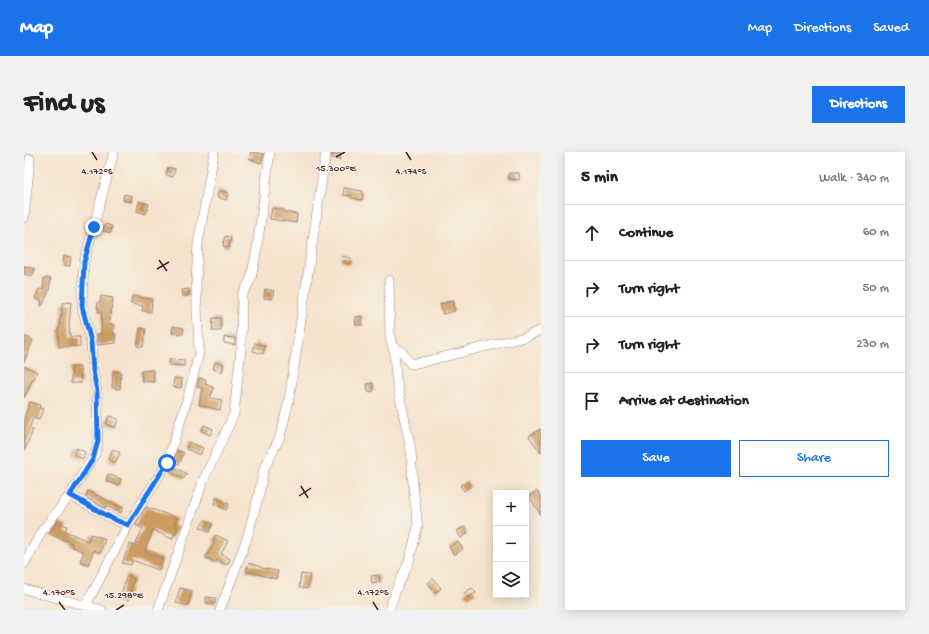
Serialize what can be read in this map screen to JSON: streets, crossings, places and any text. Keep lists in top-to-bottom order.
{
  "page": {
    "header": "Map",
    "nav": ["Map", "Directions", "Saved"],
    "buttons": [
      "Directions",
      ["Save", "Share"]
    ],
    "title": "Find us",
    "heading": ["5 min", "Walk · 340 m"],
    "list": [
      ["Continue", "60 m"],
      ["Turn right", "50 m"],
      ["Turn right", "230 m"],
      "Arrive at destination"
    ],
    "map_buttons": ["+", "−"]
  },
  "coordinates": [
    "15.300°E",
    "4.174°S",
    "4.172°S",
    "4.170°S",
    "15.298°E"
  ]
}
